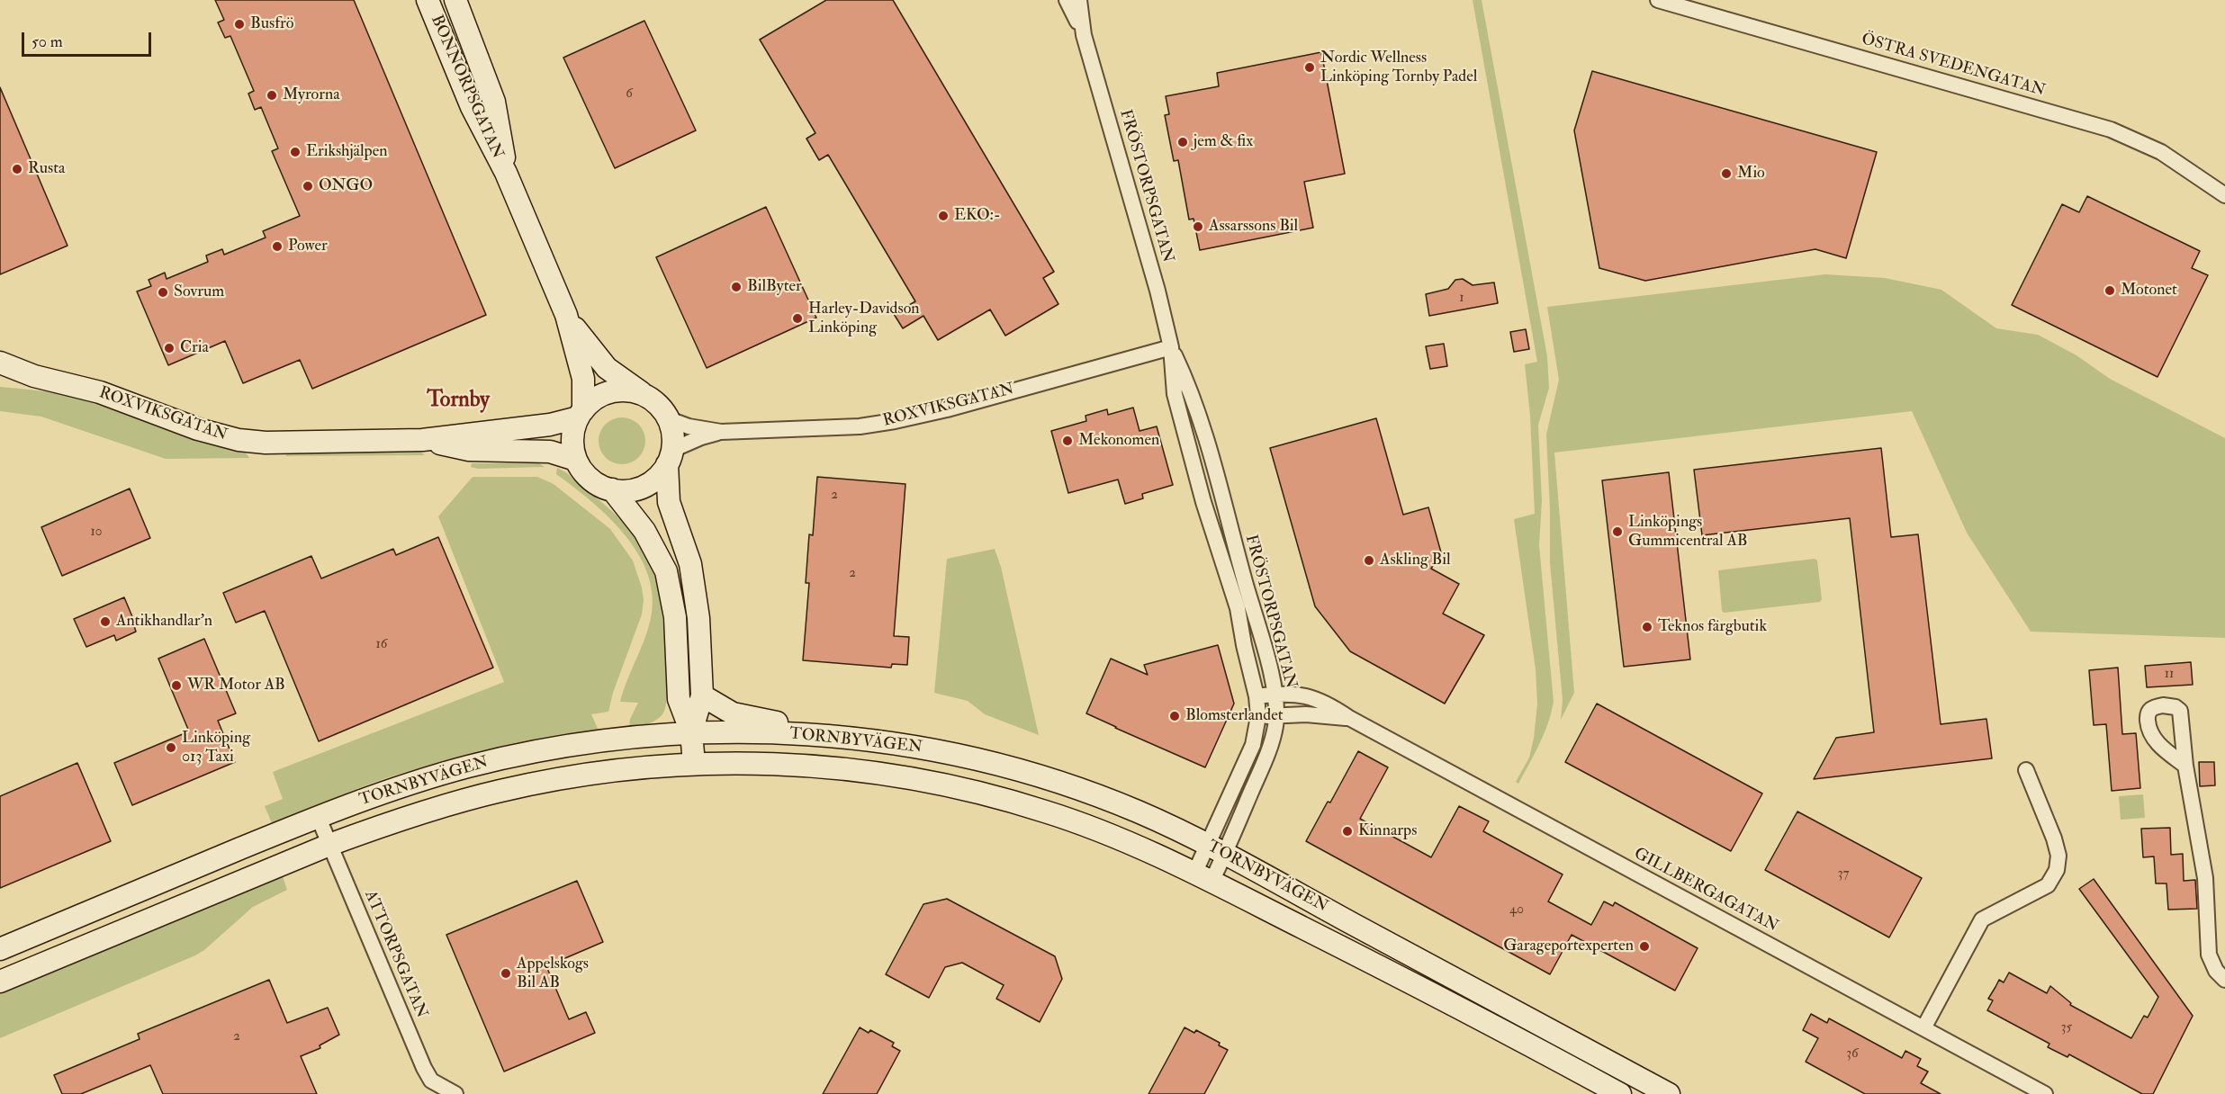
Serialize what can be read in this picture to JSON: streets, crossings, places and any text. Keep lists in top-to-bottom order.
{
  "streets": {
    "main road": ["BONNORPSGATAN", "ROXVIKSGATAN", "TORNBYVÄGEN"],
    "street": [
      "ÖSTRA SVEDENGATAN",
      "FRÖSTORPSGATAN",
      "GILLBERGAGATAN",
      "ATTORPSGATAN"
    ]
  },
  "crossings": [
    ["BONNORPSGATAN", "ROXVIKSGATAN"],
    ["FRÖSTORPSGATAN", "ROXVIKSGATAN"],
    ["FRÖSTORPSGATAN", "TORNBYVÄGEN"],
    ["FRÖSTORPSGATAN", "GILLBERGAGATAN"],
    ["TORNBYVÄGEN", "ATTORPSGATAN"]
  ],
  "districts": ["Tornby"],
  "places": [
    "Busfrö",
    "Nordic Wellness Linköping Tornby Padel",
    "Myrorna",
    "jem & fix",
    "Erikshjälpen",
    "Rusta",
    "Mio",
    "ONGO",
    "EKO:-",
    "Assarssons Bil",
    "Power",
    "BilByter",
    "Motonet",
    "Sovrum",
    "Harley-Davidson Linköping",
    "Cria",
    "Mekonomen",
    "Linköpings Gummicentral AB",
    "Askling Bil",
    "Antikhandlar'n",
    "Teknos färgbutik",
    "WR Motor AB",
    "Blomsterlandet",
    "Linköping 013 Taxi",
    "Kinnarps",
    "Garageportexperten",
    "Appelskogs Bil AB"
  ],
  "house_numbers": [
    "6",
    "1",
    "2",
    "10",
    "2",
    "16",
    "11",
    "37",
    "40",
    "35",
    "2",
    "36"
  ],
  "scale_bar": "50 m"
}
